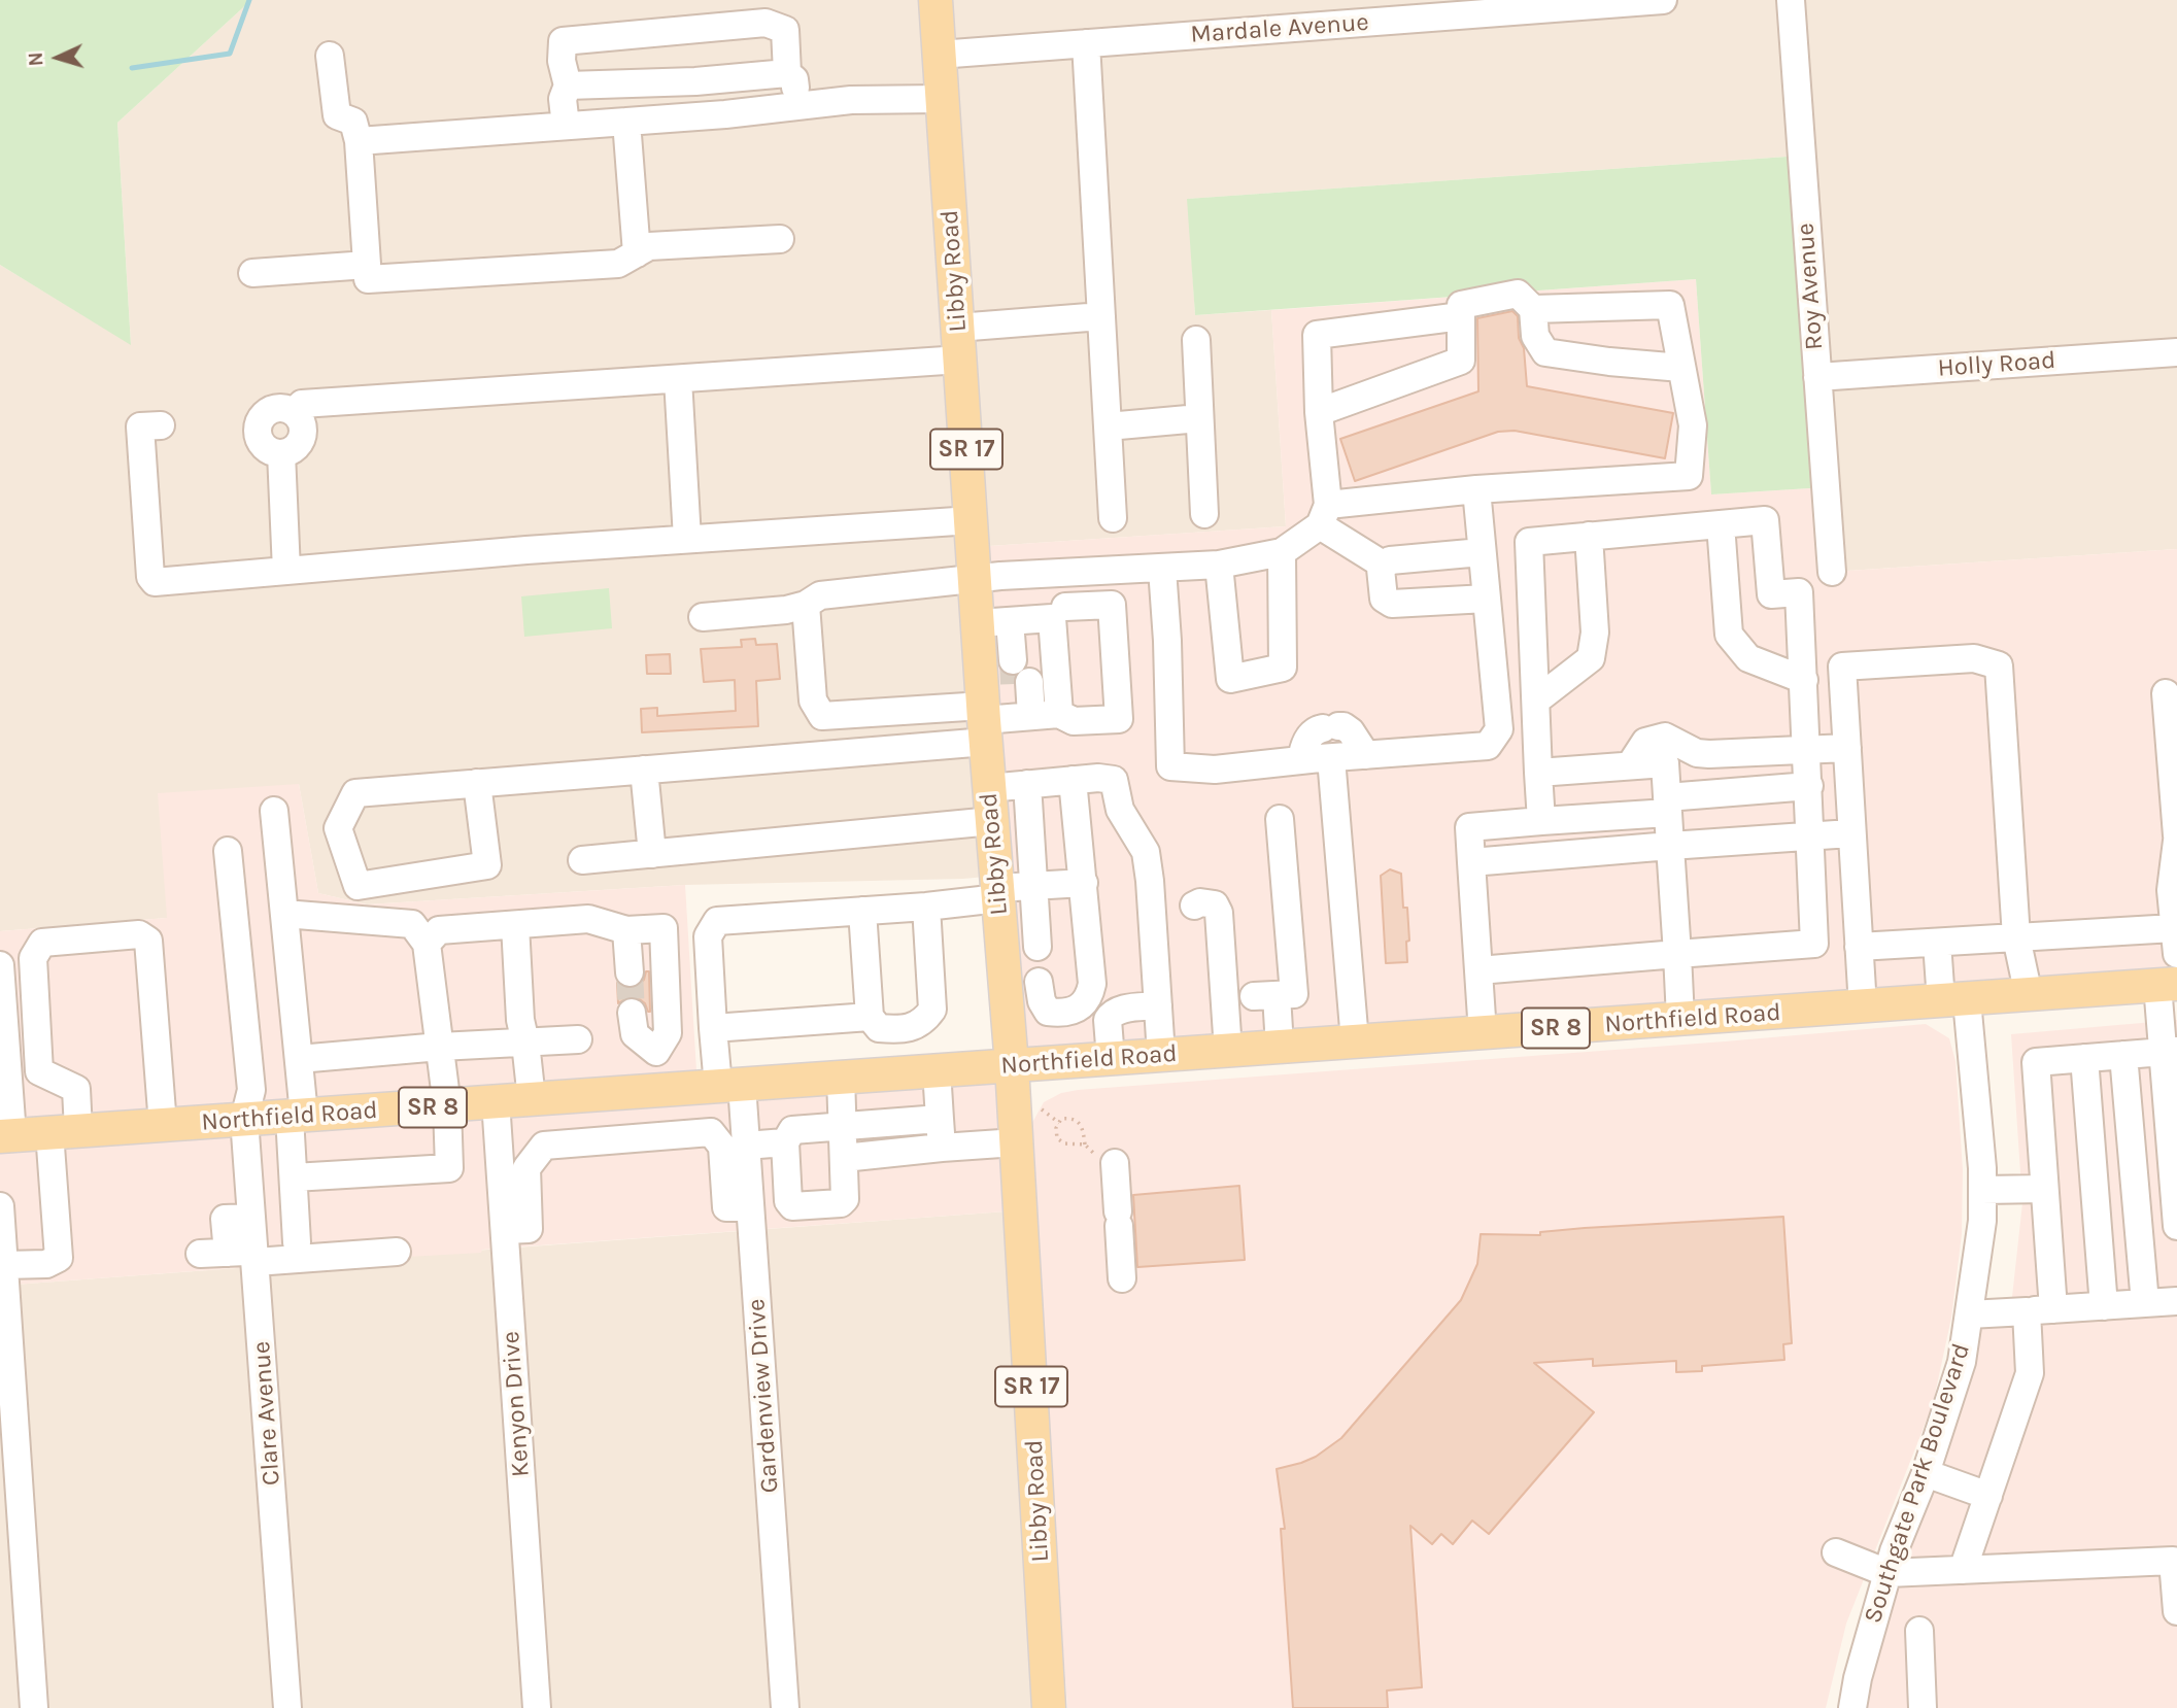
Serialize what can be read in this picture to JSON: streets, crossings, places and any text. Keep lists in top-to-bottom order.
{
  "streets": {
    "main road": [
      "Libby Road",
      "SR 17",
      "Northfield Road",
      "SR 8"
    ],
    "street": [
      "Mardale Avenue",
      "Roy Avenue",
      "Holly Road",
      "Gardenview Drive",
      "Kenyon Drive",
      "Clare Avenue",
      "Southgate Park Boulevard"
    ]
  },
  "crossings": [
    ["Mardale Avenue", "Libby Road"],
    ["Libby Road", "Northfield Road"],
    ["Roy Avenue", "Holly Road"],
    ["Northfield Road", "Gardenview Drive"],
    ["Northfield Road", "Kenyon Drive"],
    ["Northfield Road", "Clare Avenue"],
    ["Northfield Road", "Southgate Park Boulevard"]
  ],
  "north": "left"
}
